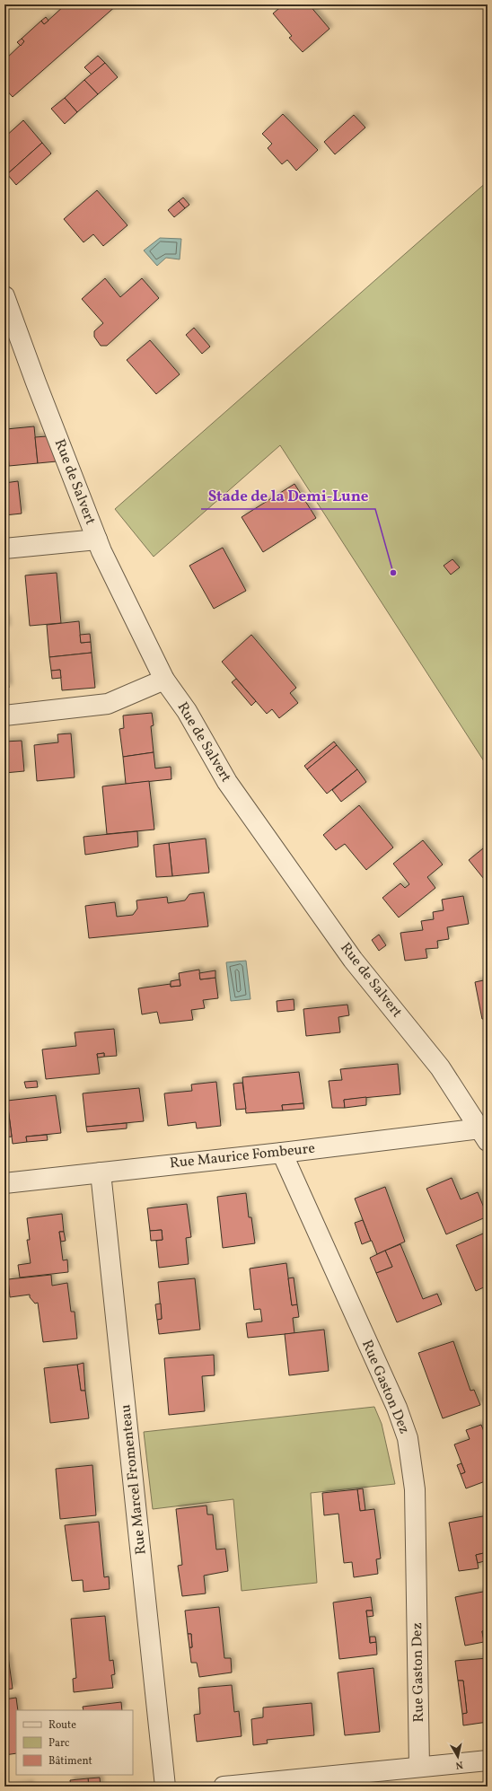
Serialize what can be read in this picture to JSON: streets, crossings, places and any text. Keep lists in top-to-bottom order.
{
  "streets": {
    "street": [
      "Rue de Salvert",
      "Rue Maurice Fombeure",
      "Rue Gaston Dez",
      "Rue Marcel Fromenteau"
    ]
  },
  "crossings": [
    ["Rue de Salvert", "Rue Maurice Fombeure"],
    ["Rue Maurice Fombeure", "Rue Gaston Dez"],
    ["Rue Maurice Fombeure", "Rue Marcel Fromenteau"]
  ],
  "places": ["Stade de la Demi-Lune"],
  "legend": ["Route", "Parc", "Bâtiment"],
  "north": "bottom"
}
